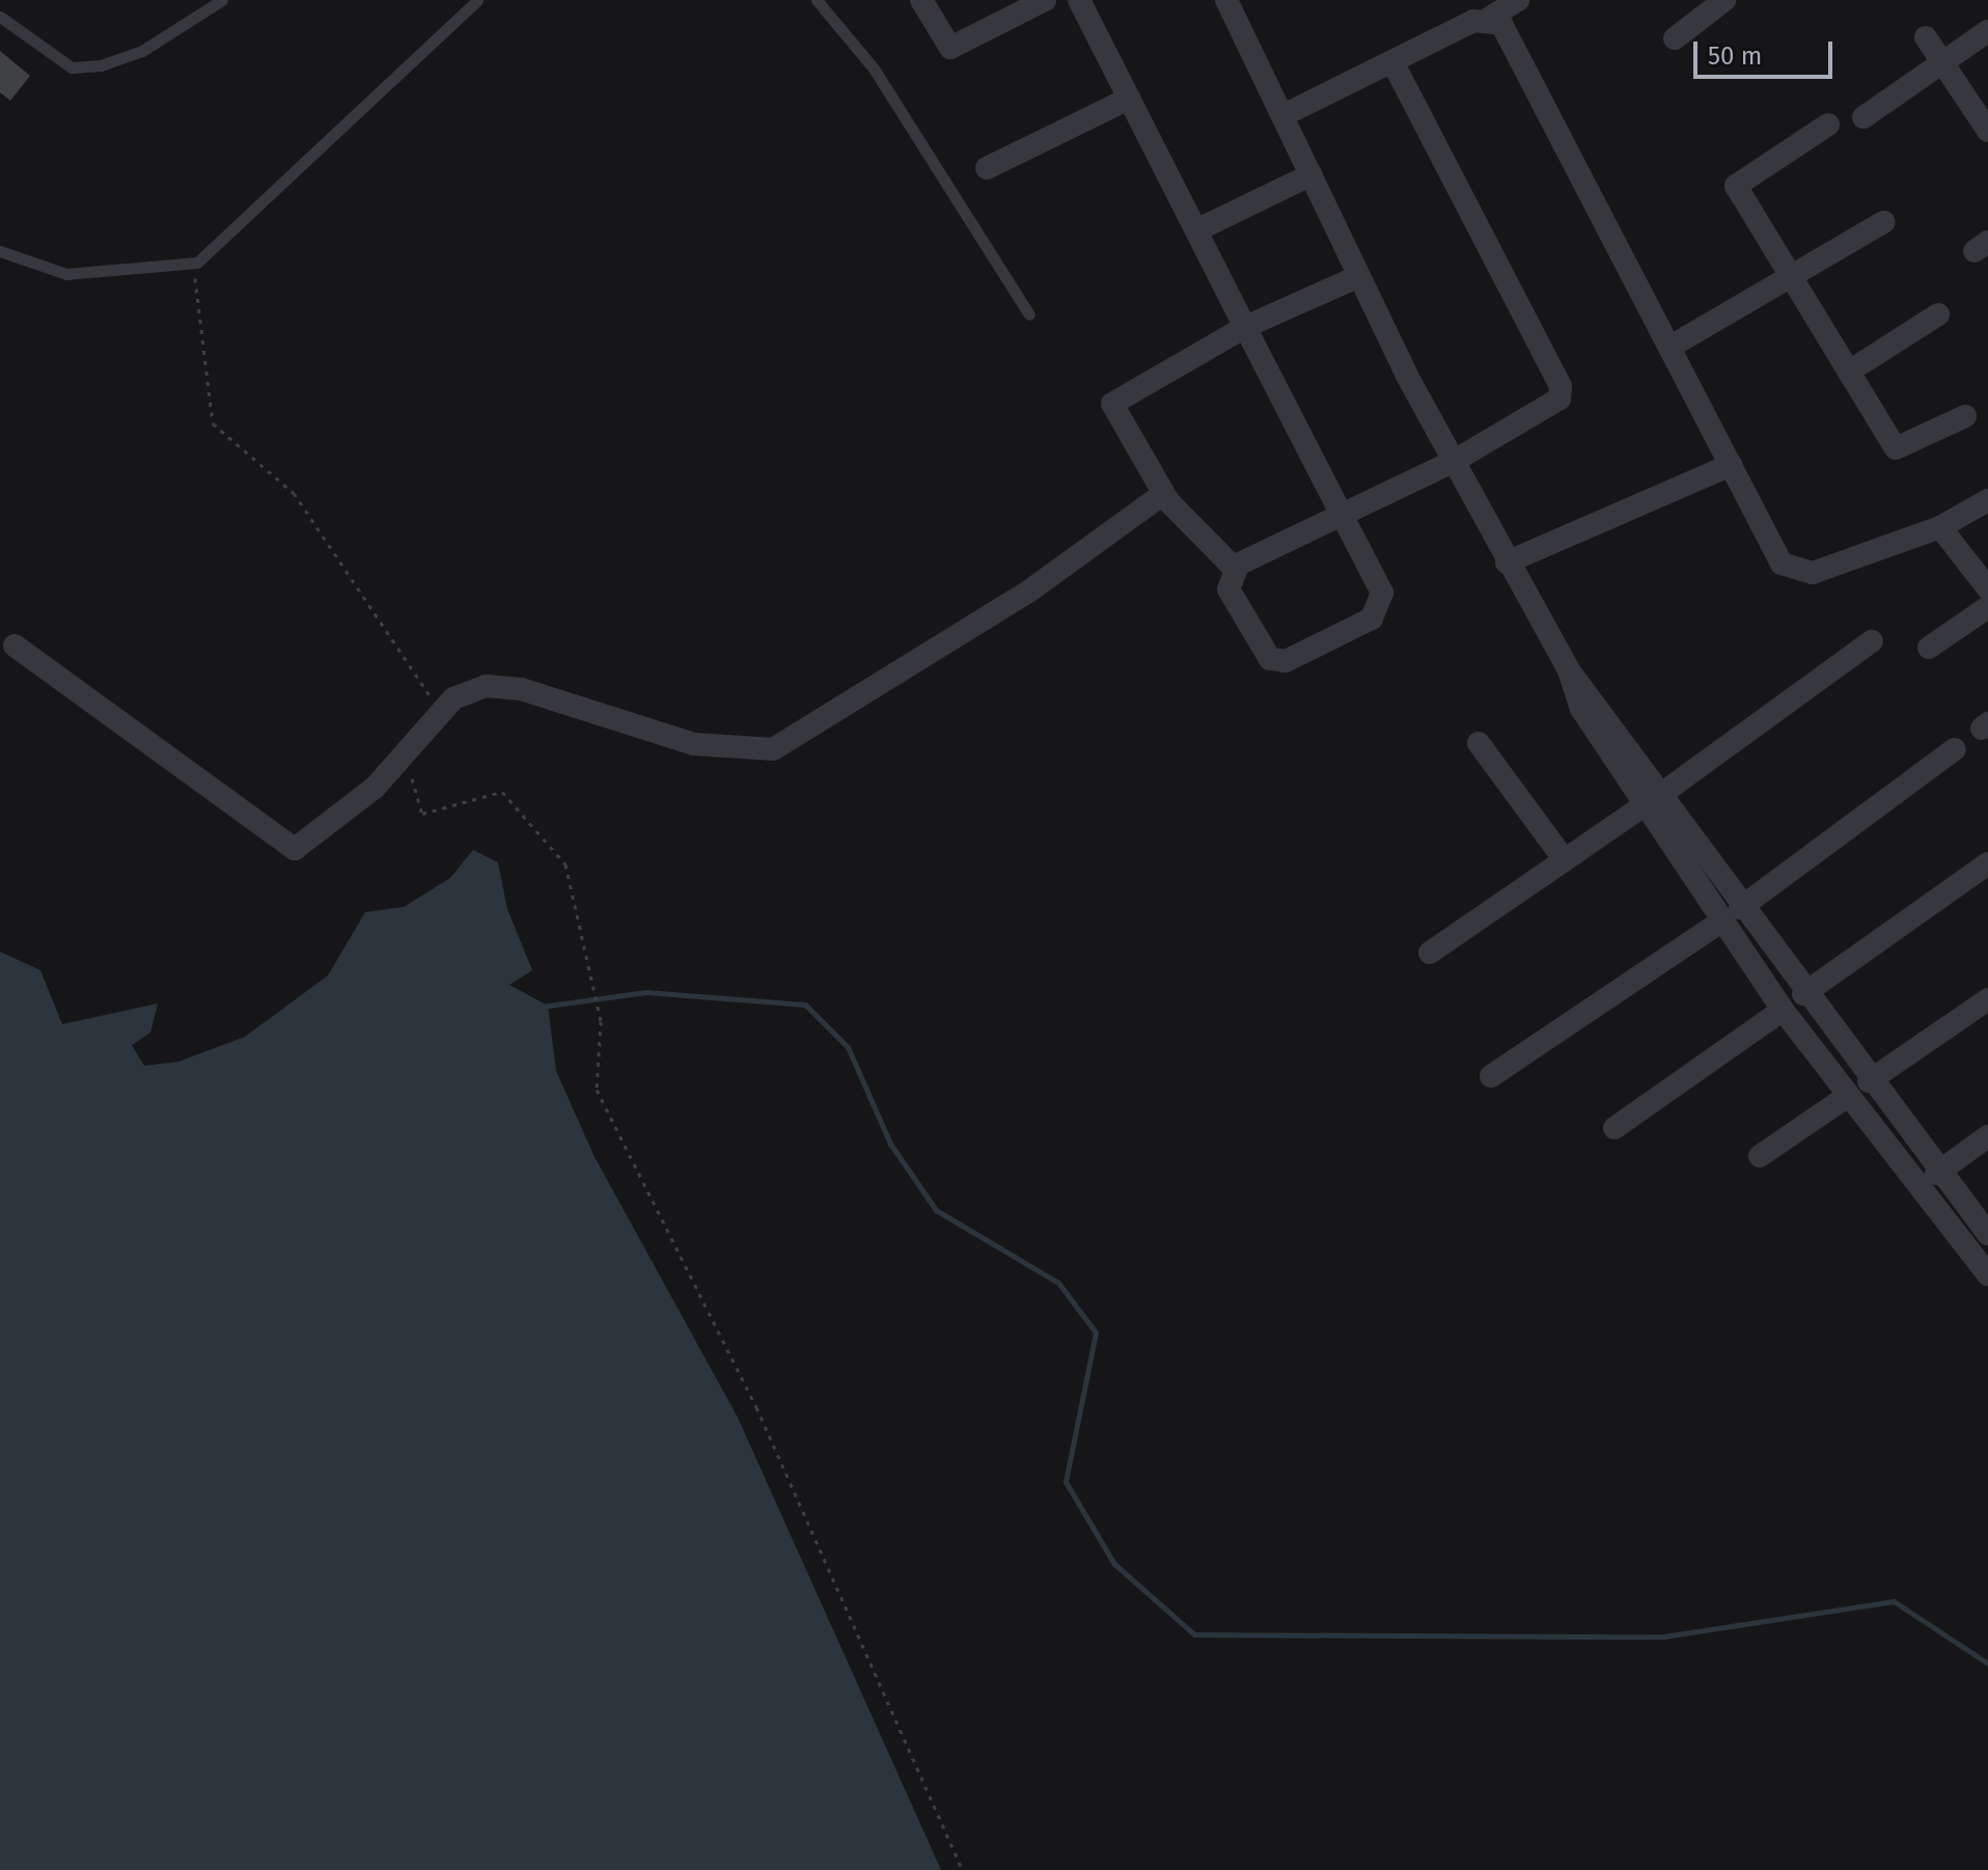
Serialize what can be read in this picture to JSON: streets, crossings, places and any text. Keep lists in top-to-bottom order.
{
  "scale_bar": "50 m"
}
